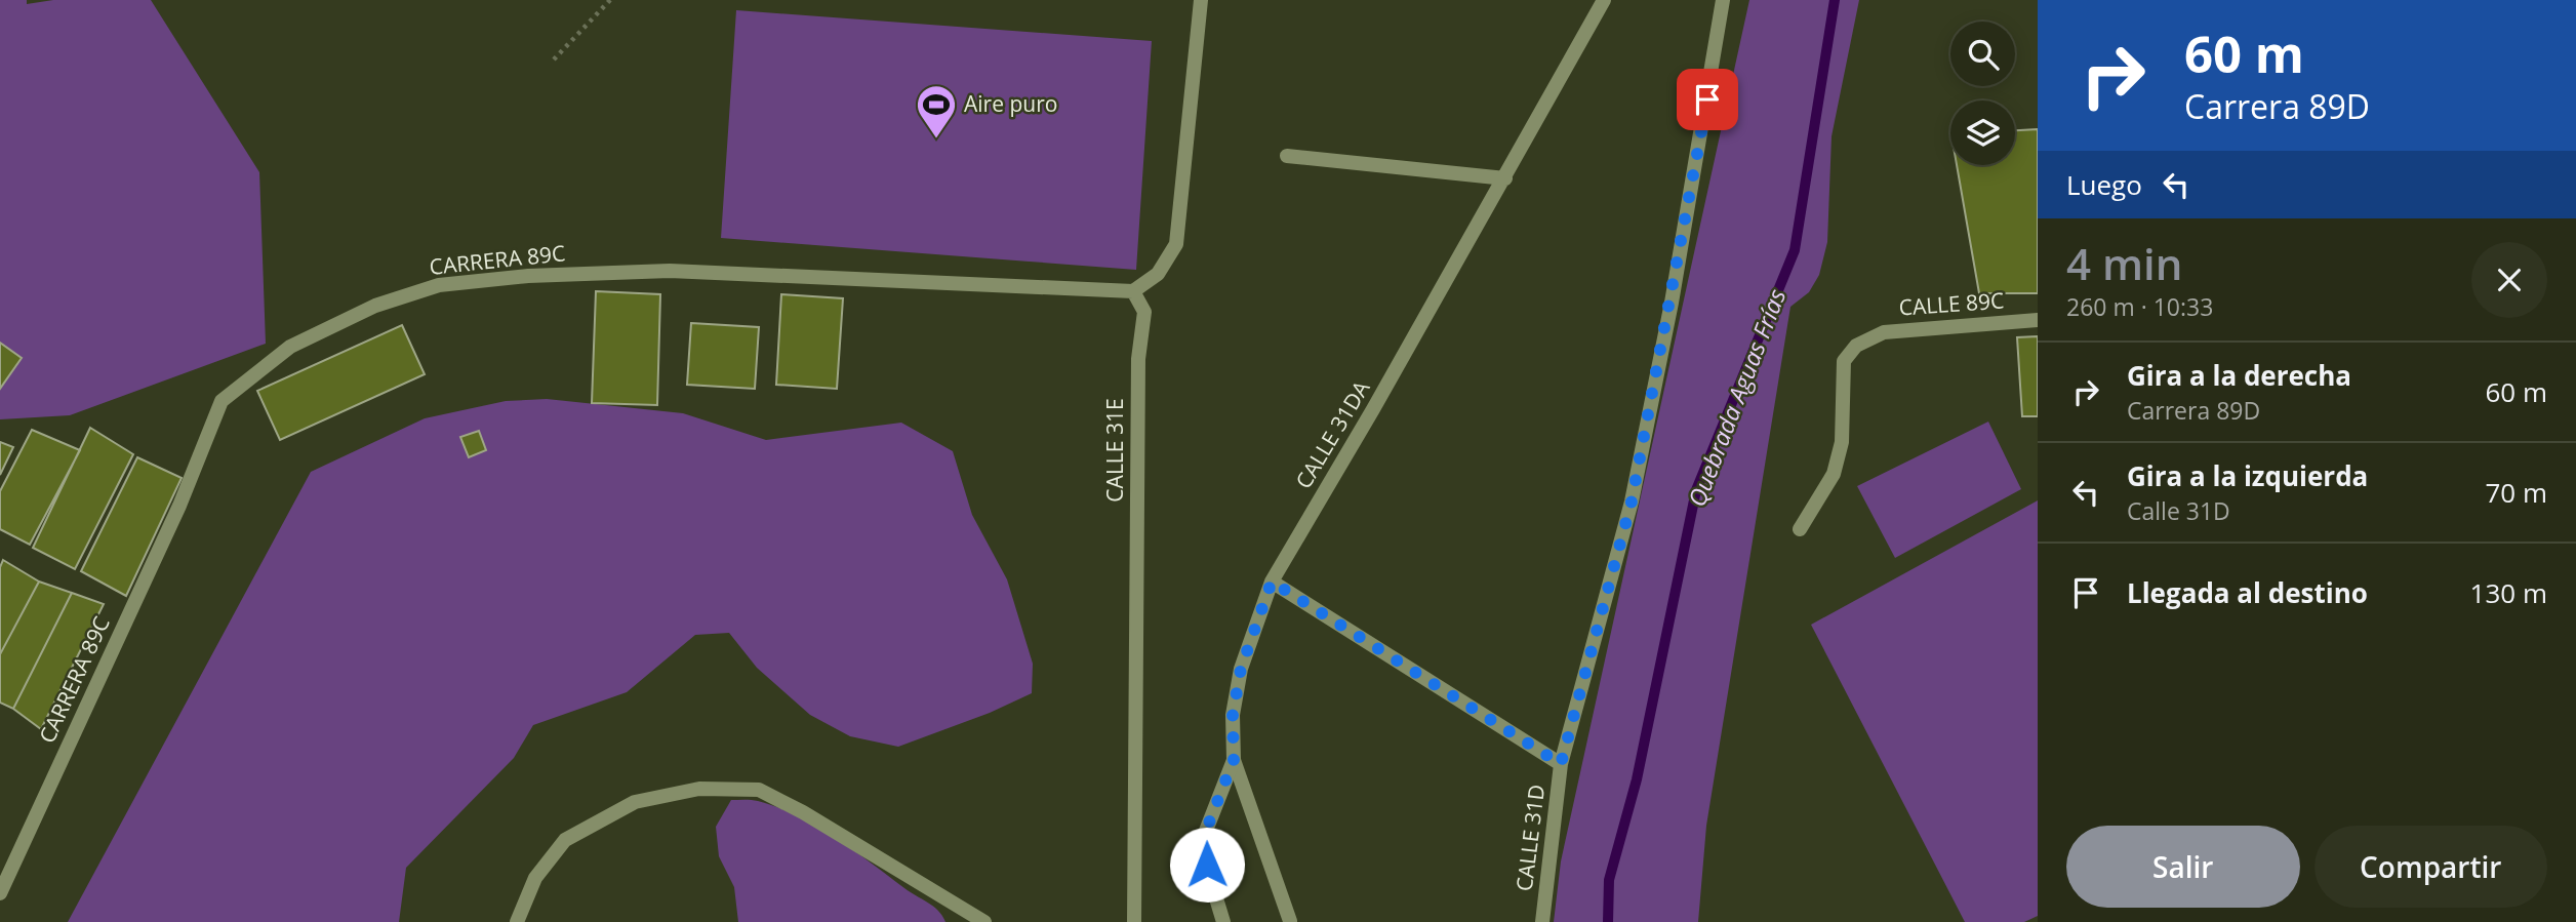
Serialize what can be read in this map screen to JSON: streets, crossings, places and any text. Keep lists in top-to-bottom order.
{
  "streets": {
    "street": [
      "CARRERA 89C",
      "CALLE 89C",
      "CALLE 31DA",
      "CALLE 31E",
      "CALLE 31D"
    ]
  },
  "crossings": [
    ["CARRERA 89C", "CALLE 31E"]
  ],
  "water": ["Quebrada Aguas Frías"],
  "places": {
    "sports": ["Aire puro"]
  },
  "page": {
    "turn": ["60 m", "Carrera 89D"],
    "then": "Luego",
    "heading": ["4 min", "260 m · 10:33"],
    "list": [
      {
        "name": "Gira a la derecha",
        "note": "Carrera 89D",
        "value": "60 m"
      },
      {
        "name": "Gira a la izquierda",
        "note": "Calle 31D",
        "value": "70 m"
      },
      {
        "name": "Llegada al destino",
        "value": "130 m"
      }
    ],
    "buttons": ["Salir", "Compartir"]
  }
}
